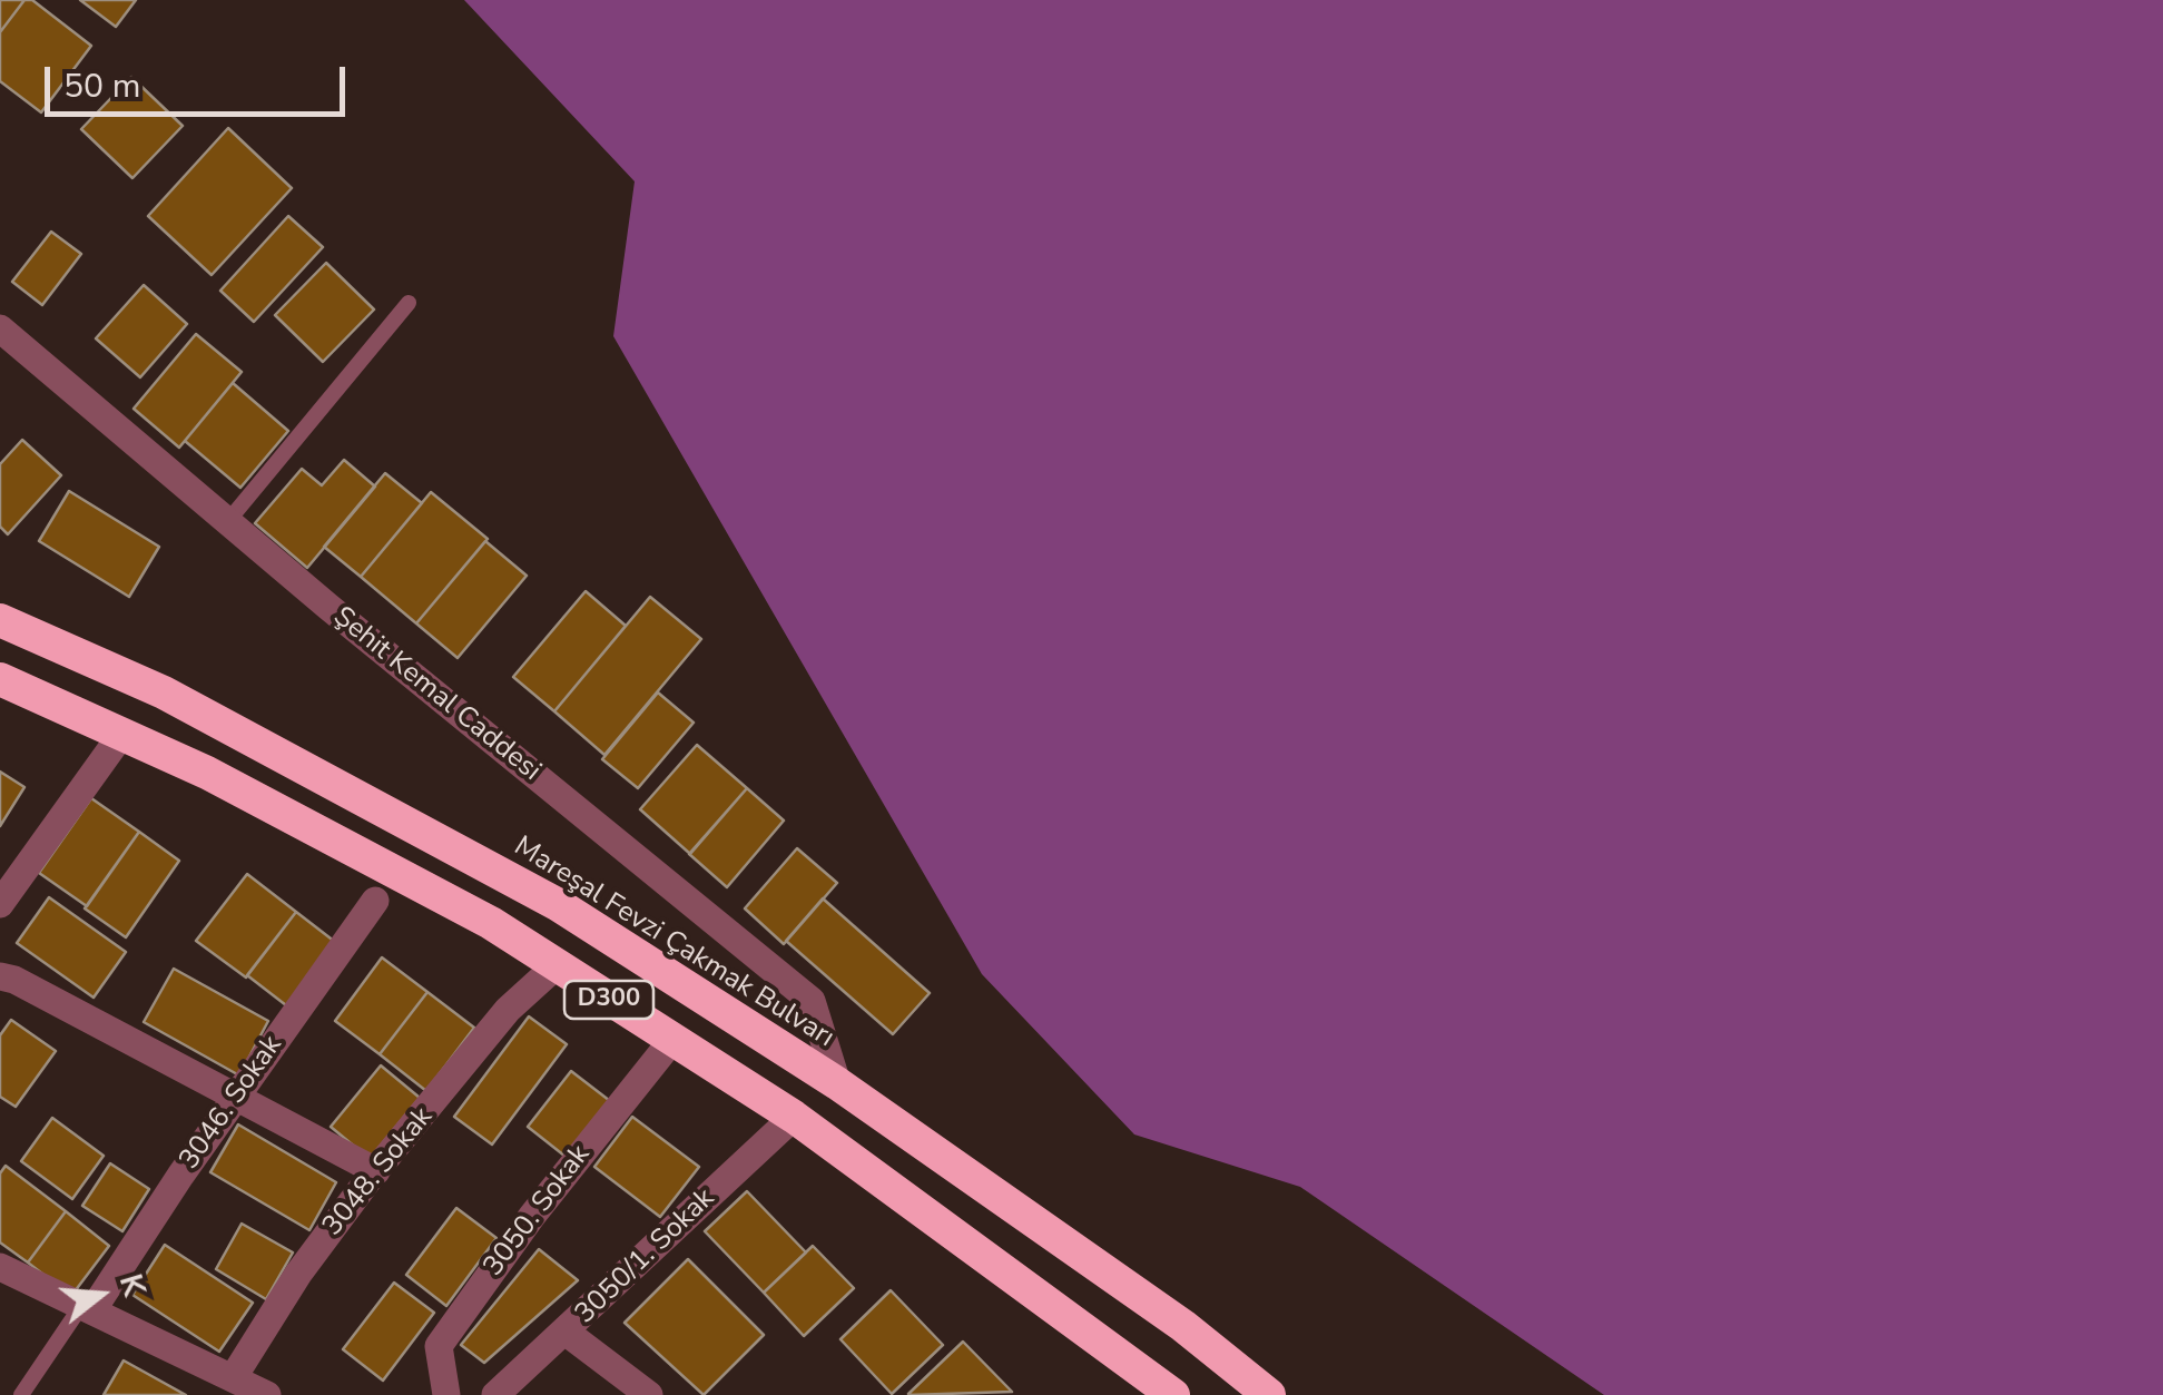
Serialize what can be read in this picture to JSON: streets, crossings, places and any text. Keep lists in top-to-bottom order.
{
  "streets": {
    "highway": ["Mareşal Fevzi Çakmak Bulvarı", "D300"],
    "street": [
      "Şehit Kemal Caddesi",
      "3046. Sokak",
      "3048. Sokak",
      "3050. Sokak",
      "3050/1. Sokak"
    ]
  },
  "crossings": [
    ["Şehit Kemal Caddesi", "Mareşal Fevzi Çakmak Bulvarı"],
    ["D300", "3048. Sokak"],
    ["D300", "3050. Sokak"],
    ["D300", "3050/1. Sokak"]
  ],
  "scale_bar": "50 m",
  "north": "right"
}
